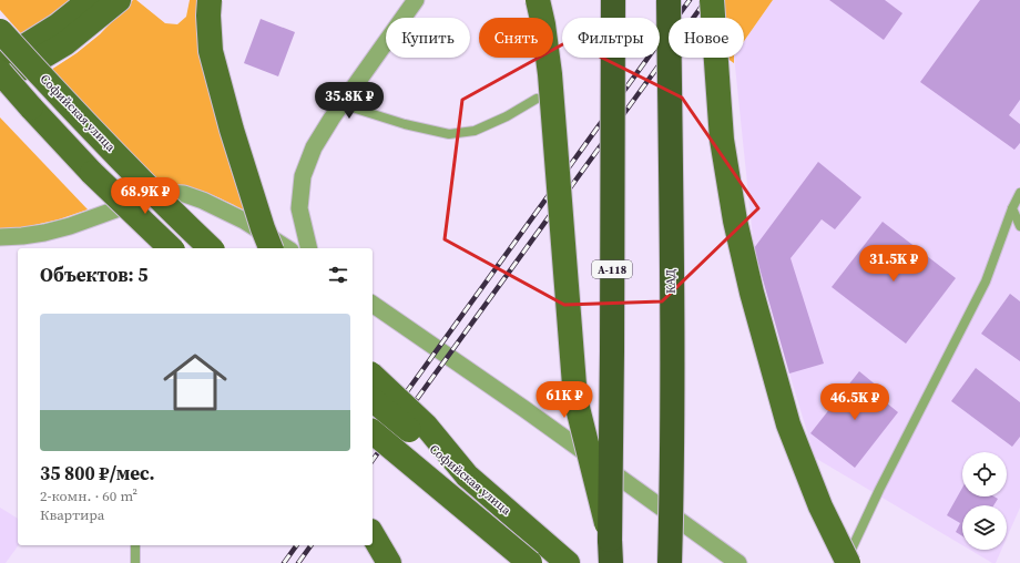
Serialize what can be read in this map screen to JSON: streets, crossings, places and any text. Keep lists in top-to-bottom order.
{
  "streets": {
    "highway": ["А-118", "КАД"],
    "main road": ["Софийская улица"]
  },
  "page": {
    "chip": [
      "Купить",
      "Снять",
      "Фильтры",
      "Новое"
    ],
    "price": [
      "35.8K ₽",
      "68.9K ₽",
      "31.5K ₽",
      "61K ₽",
      "46.5K ₽"
    ],
    "heading": "Объектов: 5",
    "list": [
      {
        "name": "35 800 ₽/мес.",
        "note": "2-комн. · 60 m² · Квартира"
      }
    ]
  }
}
